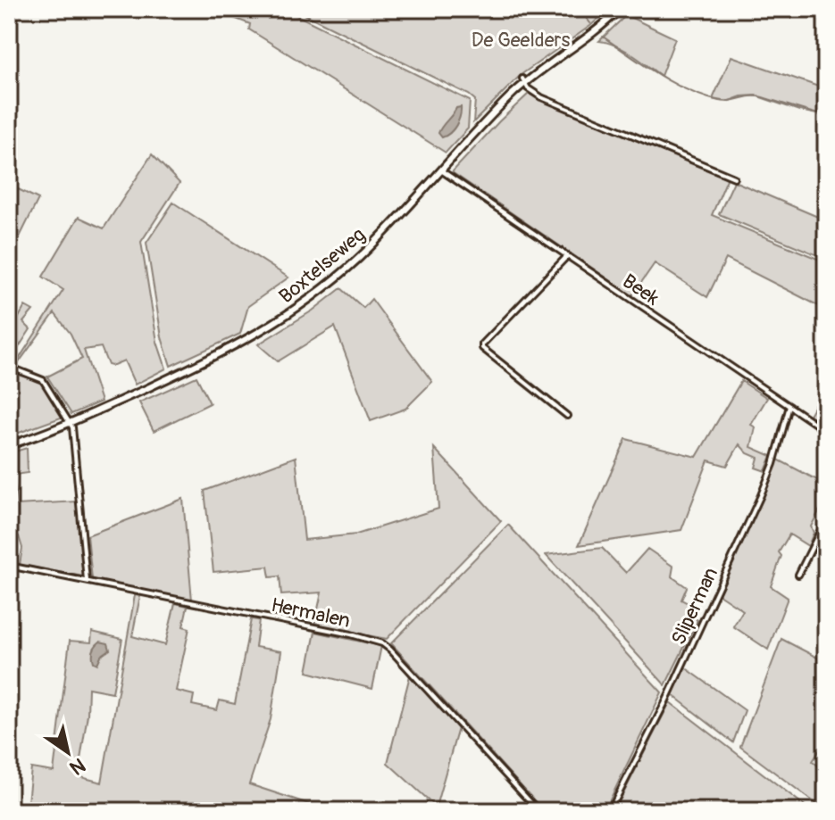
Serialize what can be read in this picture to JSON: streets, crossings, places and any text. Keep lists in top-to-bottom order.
{
  "streets": {
    "main road": ["Boxtelseweg"],
    "street": ["Beek", "Sliperman", "Hermalen"]
  },
  "crossings": [
    ["Boxtelseweg", "Beek"],
    ["Beek", "Sliperman"]
  ],
  "parks": ["De Geelders"],
  "north": "bottom right"
}
